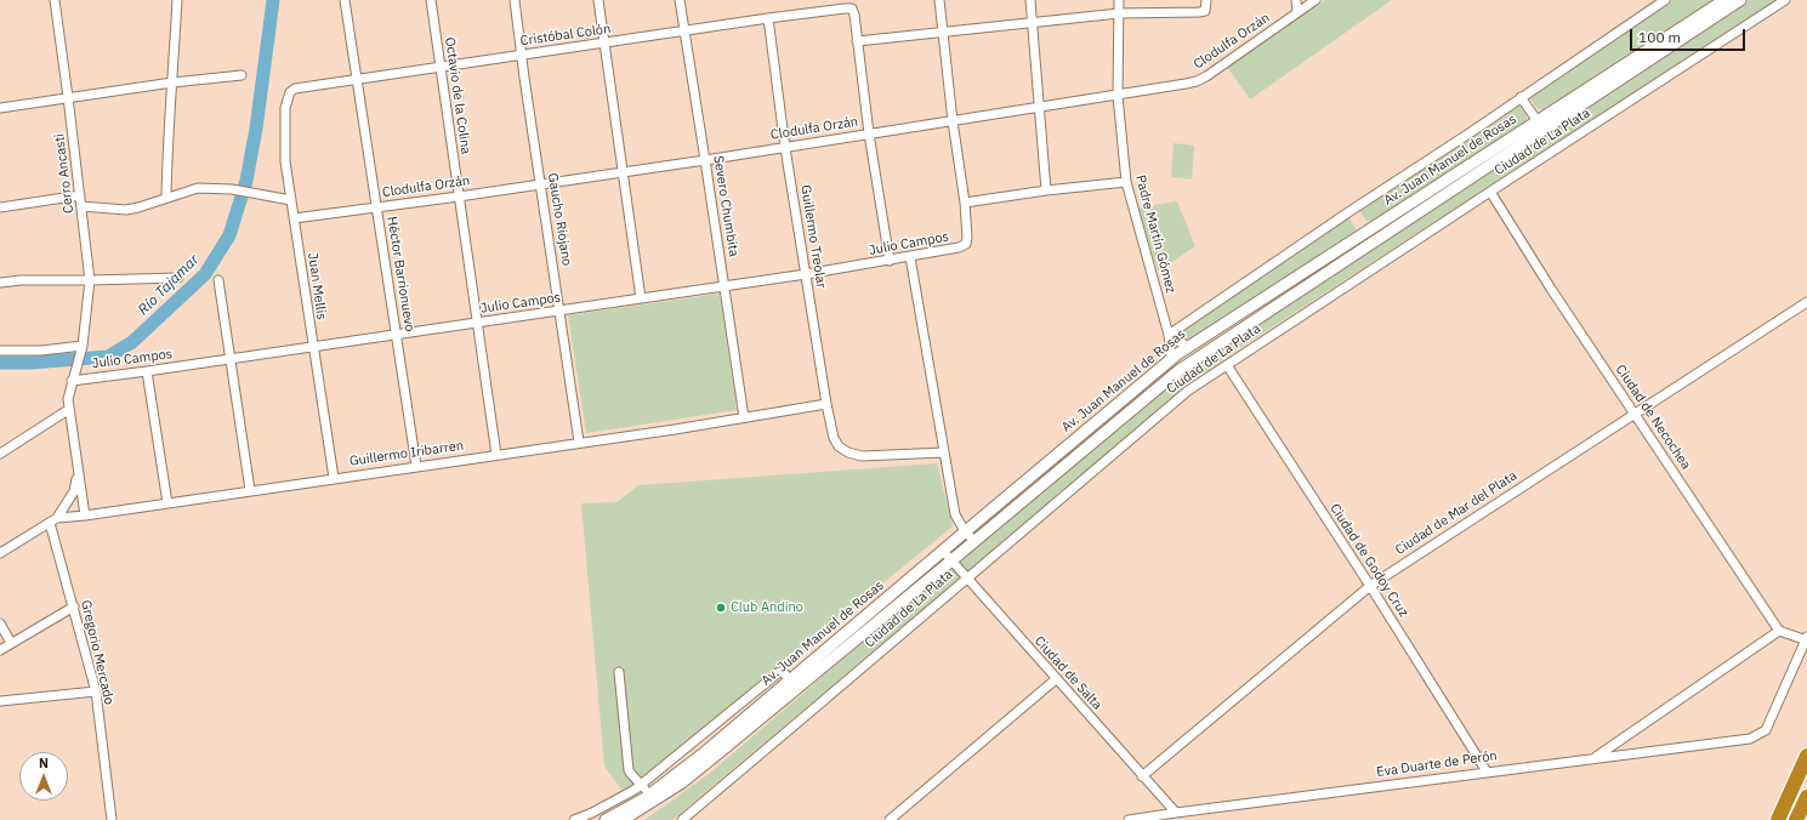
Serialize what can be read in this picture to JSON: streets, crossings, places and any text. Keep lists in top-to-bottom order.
{
  "streets": {
    "main road": ["Av. Juan Manuel de Rosas"],
    "street": [
      "Cristóbal Colón",
      "Clodulfa Orzán",
      "Octavio de la Colina",
      "Ciudad de La Plata",
      "Cerro Ancasti",
      "Severo Chumbita",
      "Gaucho Riojano",
      "Padre Martín Gómez",
      "Guillermo Treolar",
      "Julio Campos",
      "Héctor Barrionuevo",
      "Juan Mellis",
      "Ciudad de Necochea",
      "Guillermo Iribarren",
      "Ciudad de Mar del Plata",
      "Ciudad de Godoy Cruz",
      "Gregorio Mercado",
      "Ciudad de Salta",
      "Eva Duarte de Perón"
    ]
  },
  "crossings": [
    ["Cristóbal Colón", "Octavio de la Colina"],
    ["Cristóbal Colón", "Severo Chumbita"],
    ["Cristóbal Colón", "Gaucho Riojano"],
    ["Cristóbal Colón", "Guillermo Treolar"],
    ["Cristóbal Colón", "Héctor Barrionuevo"],
    ["Cristóbal Colón", "Juan Mellis"],
    ["Clodulfa Orzán", "Octavio de la Colina"],
    ["Clodulfa Orzán", "Severo Chumbita"],
    ["Clodulfa Orzán", "Gaucho Riojano"],
    ["Clodulfa Orzán", "Padre Martín Gómez"],
    ["Clodulfa Orzán", "Guillermo Treolar"],
    ["Clodulfa Orzán", "Héctor Barrionuevo"],
    ["Clodulfa Orzán", "Juan Mellis"],
    ["Octavio de la Colina", "Julio Campos"],
    ["Octavio de la Colina", "Guillermo Iribarren"],
    ["Ciudad de La Plata", "Ciudad de Necochea"],
    ["Ciudad de La Plata", "Ciudad de Godoy Cruz"],
    ["Ciudad de La Plata", "Ciudad de Salta"],
    ["Av. Juan Manuel de Rosas", "Padre Martín Gómez"],
    ["Av. Juan Manuel de Rosas", "Ciudad de Salta"],
    ["Severo Chumbita", "Julio Campos"],
    ["Severo Chumbita", "Guillermo Iribarren"],
    ["Gaucho Riojano", "Julio Campos"],
    ["Gaucho Riojano", "Guillermo Iribarren"],
    ["Guillermo Treolar", "Julio Campos"],
    ["Guillermo Treolar", "Guillermo Iribarren"],
    ["Julio Campos", "Héctor Barrionuevo"],
    ["Julio Campos", "Juan Mellis"],
    ["Héctor Barrionuevo", "Guillermo Iribarren"],
    ["Juan Mellis", "Guillermo Iribarren"],
    ["Ciudad de Necochea", "Ciudad de Mar del Plata"],
    ["Guillermo Iribarren", "Gregorio Mercado"],
    ["Ciudad de Mar del Plata", "Ciudad de Godoy Cruz"],
    ["Ciudad de Mar del Plata", "Ciudad de Salta"],
    ["Ciudad de Godoy Cruz", "Eva Duarte de Perón"],
    ["Ciudad de Salta", "Eva Duarte de Perón"]
  ],
  "water": ["Río Tajamar"],
  "places": ["Club Andino"],
  "scale_bar": "100 m",
  "north": "top"
}
